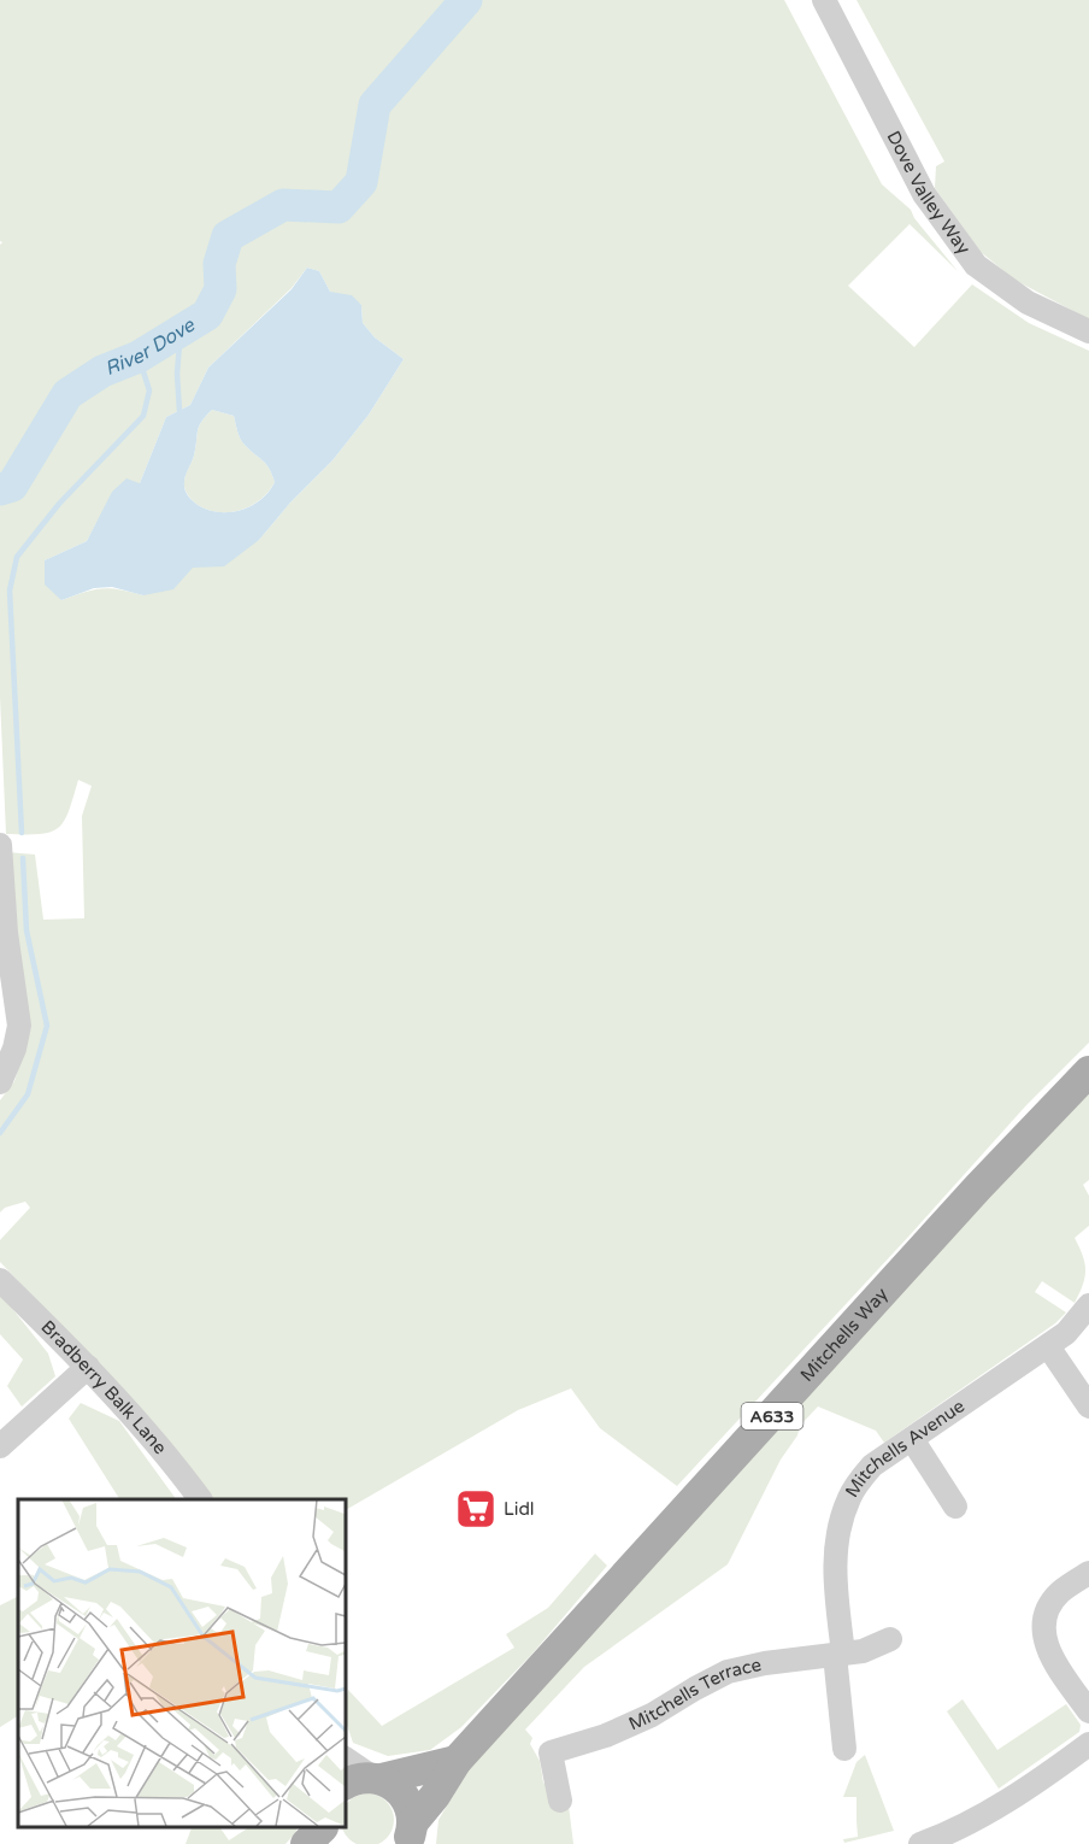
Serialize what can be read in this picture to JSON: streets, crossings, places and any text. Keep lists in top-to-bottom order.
{
  "streets": {
    "main road": ["Mitchells Way", "A633"],
    "street": [
      "Dove Valley Way",
      "Bradberry Balk Lane",
      "Mitchells Avenue",
      "Mitchells Terrace"
    ]
  },
  "crossings": [
    ["Mitchells Avenue", "Mitchells Terrace"]
  ],
  "water": ["River Dove"],
  "places": {
    "supermarket": ["Lidl"]
  }
}
